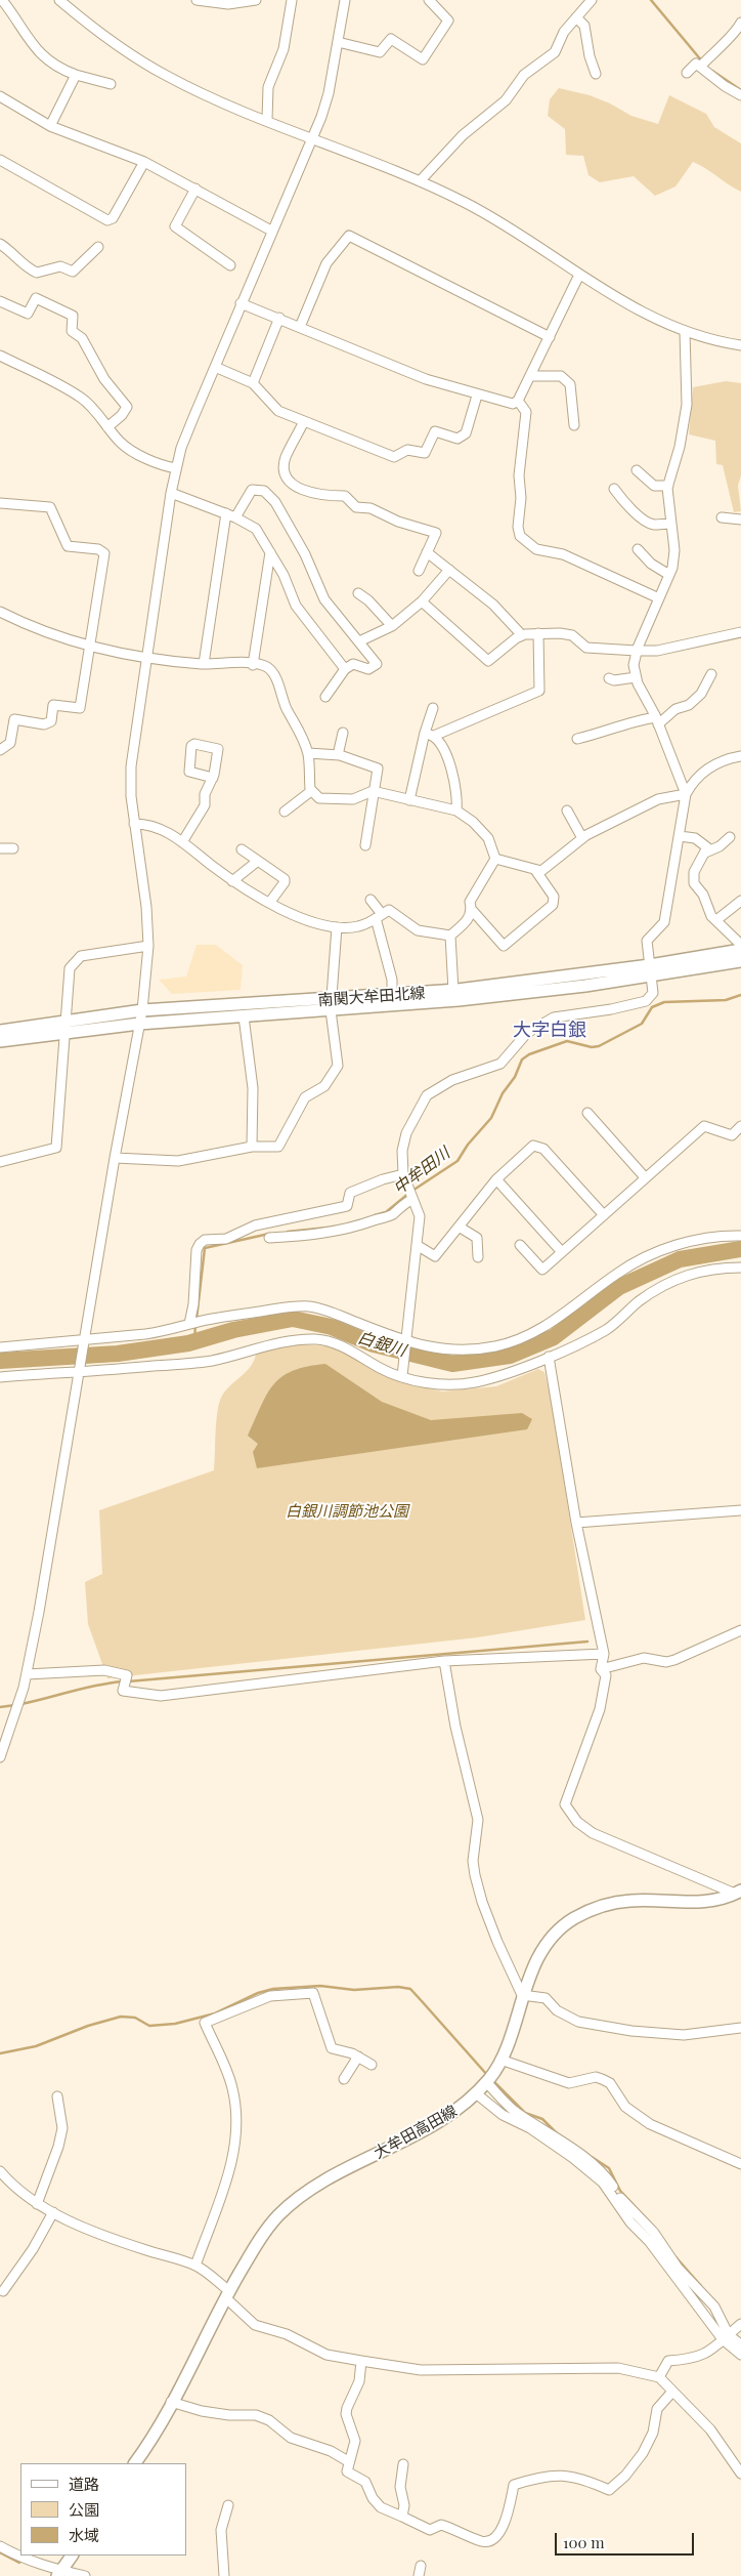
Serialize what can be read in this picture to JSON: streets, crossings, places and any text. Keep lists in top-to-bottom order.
{
  "streets": {
    "main road": ["南関大牟田北線", "大牟田高田線"]
  },
  "districts": ["大字白銀"],
  "water": ["中牟田川", "白銀川"],
  "parks": ["白銀川調節池公園"],
  "legend": ["道路", "公園", "水域"],
  "scale_bar": "100 m"
}
